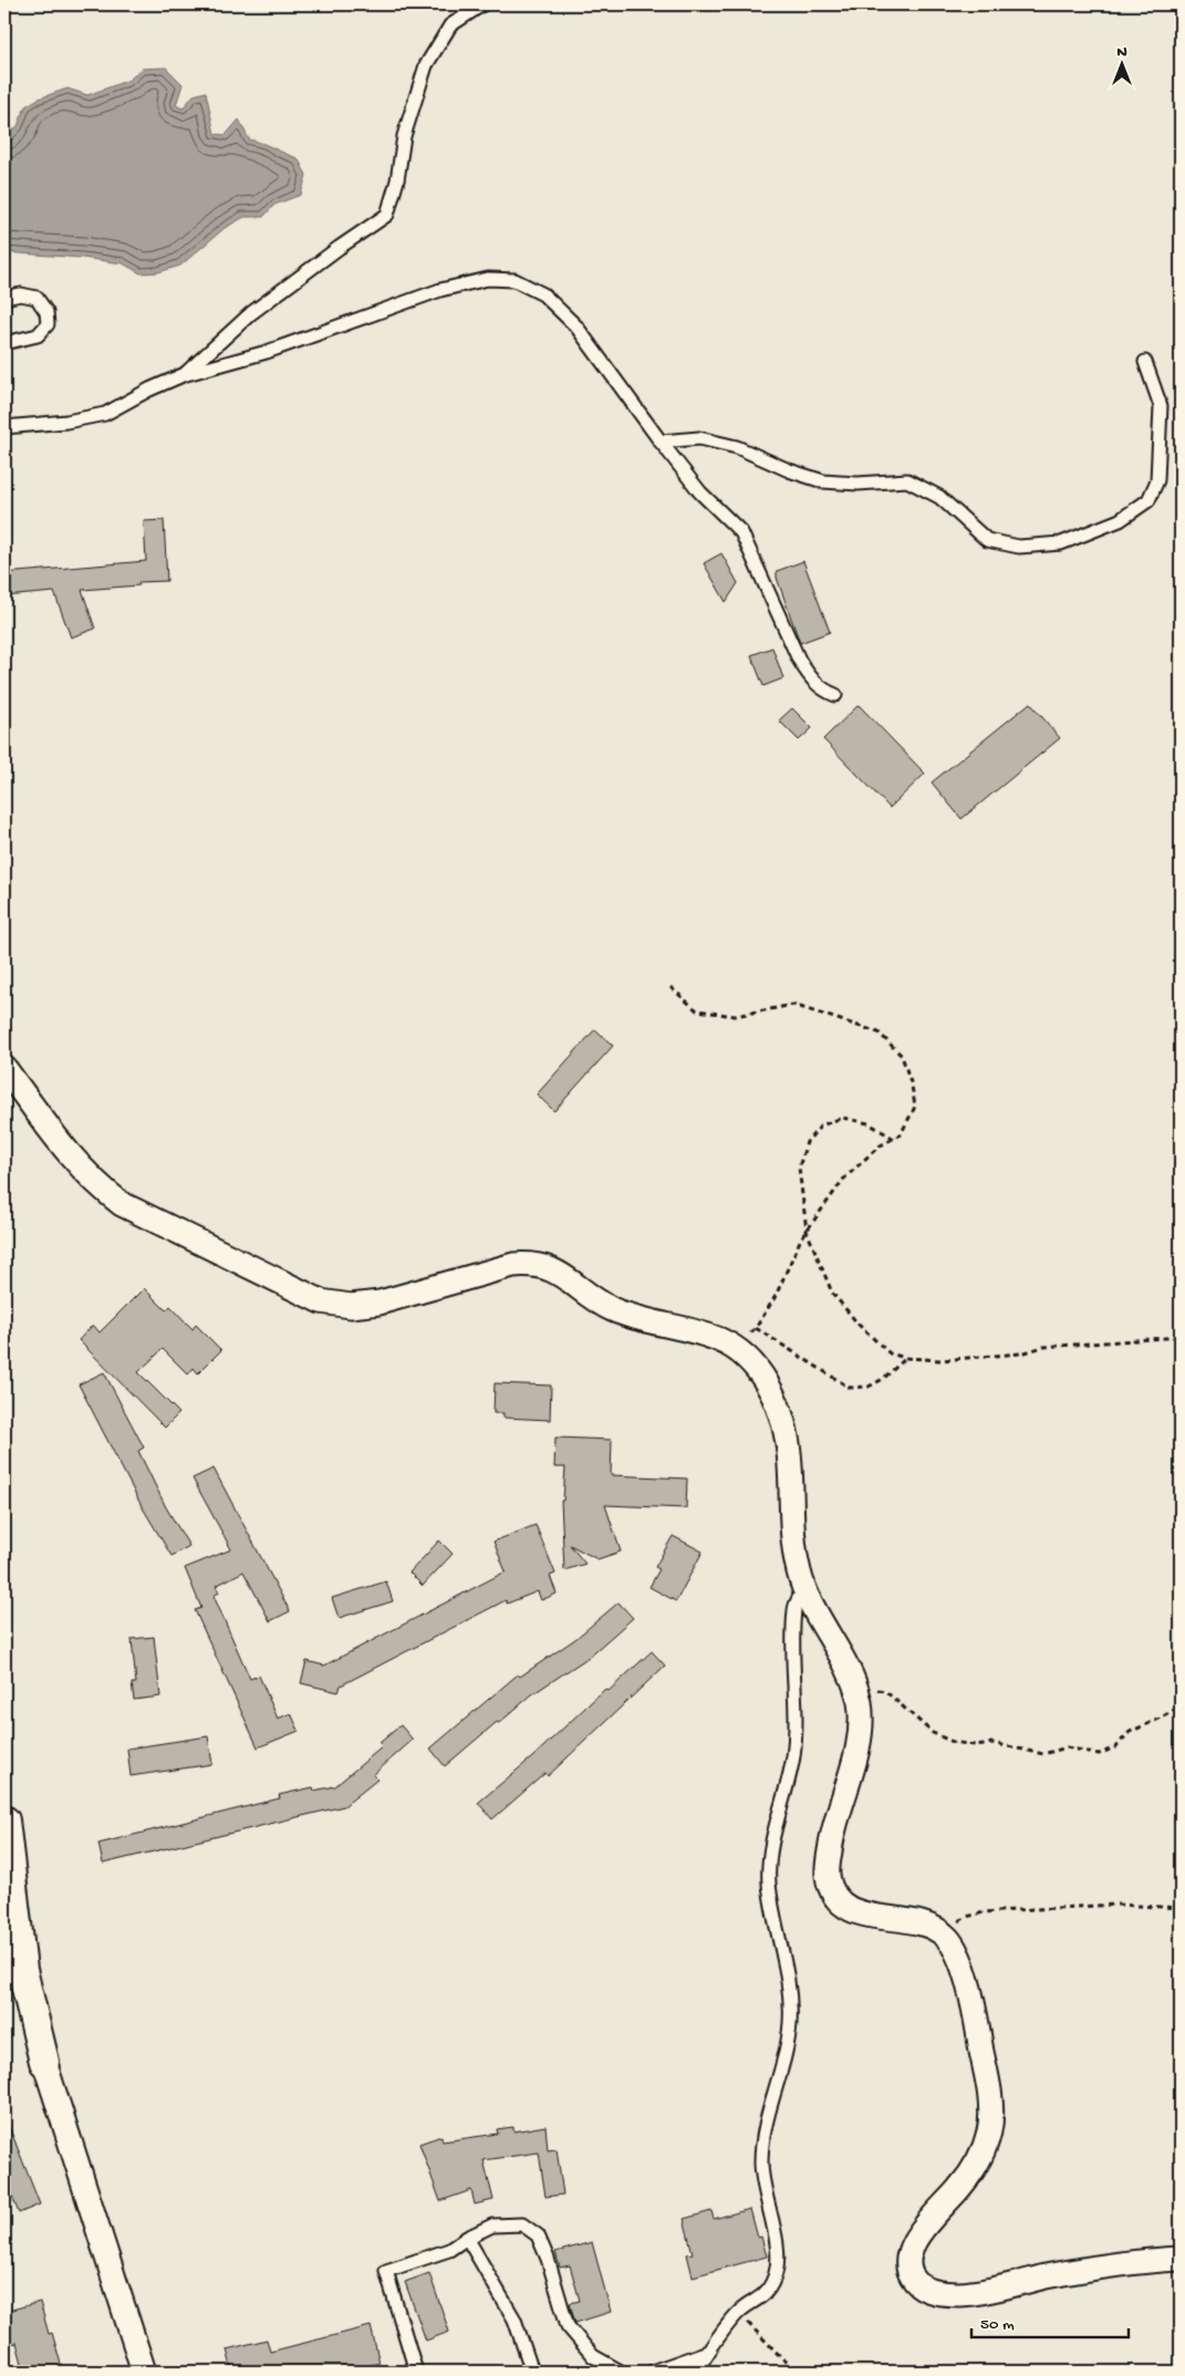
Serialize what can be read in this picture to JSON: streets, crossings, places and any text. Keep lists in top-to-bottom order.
{
  "scale_bar": "50 m",
  "north": "top"
}
